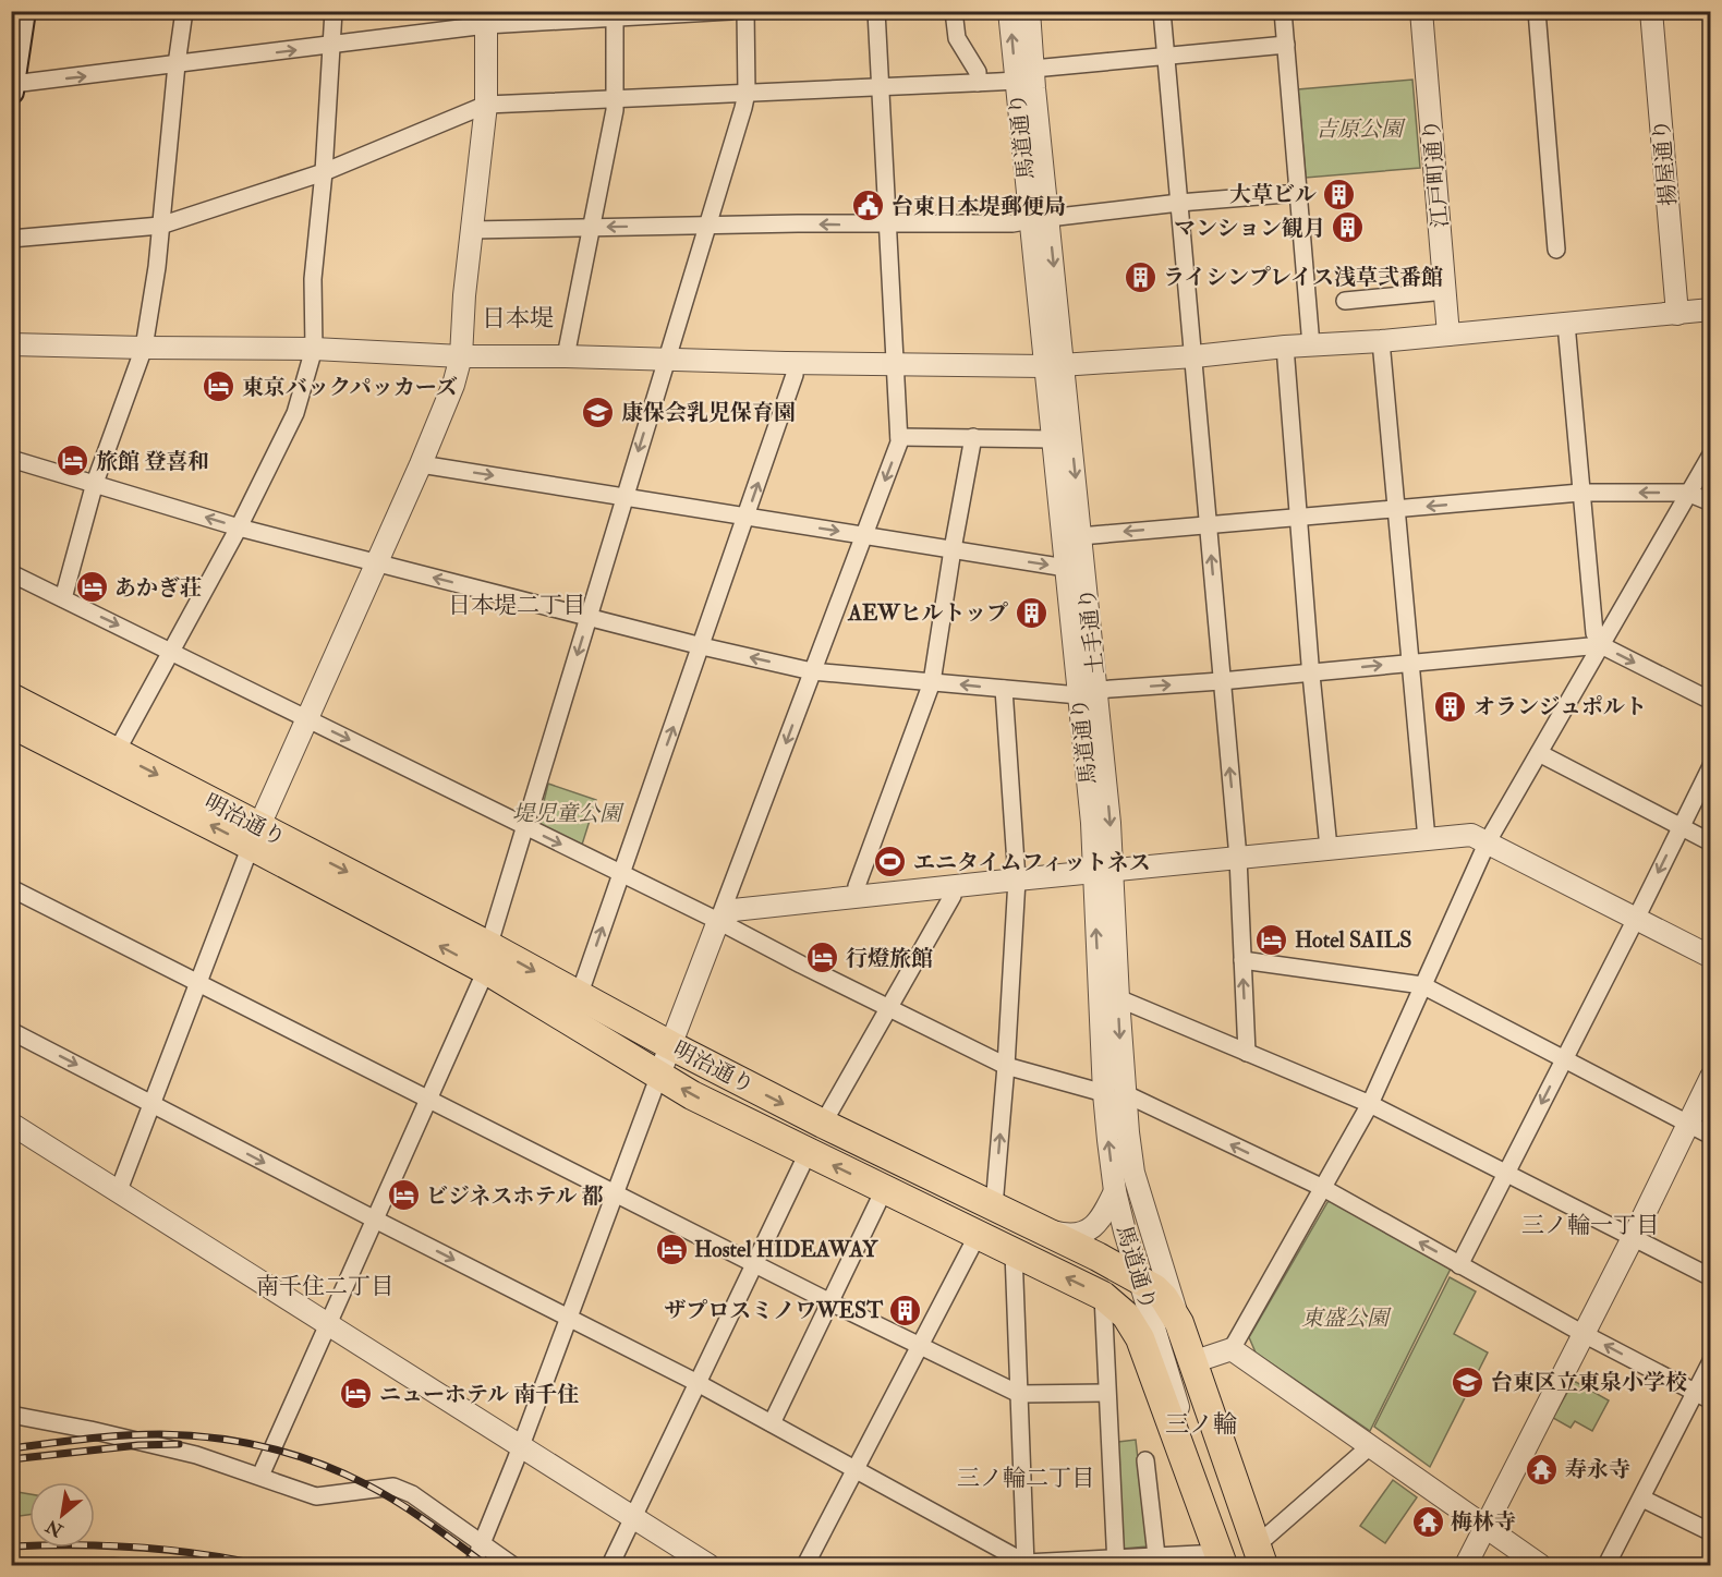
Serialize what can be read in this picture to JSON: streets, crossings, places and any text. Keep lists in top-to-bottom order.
{
  "streets": {
    "main road": ["明治通り"],
    "street": [
      "馬道通り",
      "揚屋通り",
      "江戸町通り",
      "土手通り"
    ]
  },
  "crossings": [
    ["馬道通り", "土手通り"],
    ["馬道通り", "明治通り"]
  ],
  "districts": [
    "日本堤",
    "日本堤二丁目",
    "三ノ輪一丁目",
    "南千住二丁目",
    "三ノ輪",
    "三ノ輪二丁目"
  ],
  "parks": ["吉原公園", "堤児童公園", "東盛公園"],
  "places": {
    "building": [
      "大草ビル",
      "マンション観月",
      "ライシンプレイス浅草弐番館",
      "AEWヒルトップ",
      "オランジュポルト",
      "ザプロスミノワWEST"
    ],
    "public building": ["台東日本堤郵便局"],
    "hotel": [
      "東京バックパッカーズ",
      "旅館 登喜和",
      "あかぎ荘",
      "Hotel SAILS",
      "行燈旅館",
      "ビジネスホテル 都",
      "Hostel HIDEAWAY",
      "ニューホテル 南千住"
    ],
    "school or university": ["康保会乳児保育園", "台東区立東泉小学校"],
    "sports": ["エニタイムフィットネス"],
    "temple": ["寿永寺", "梅林寺"]
  },
  "north": "bottom left"
}
